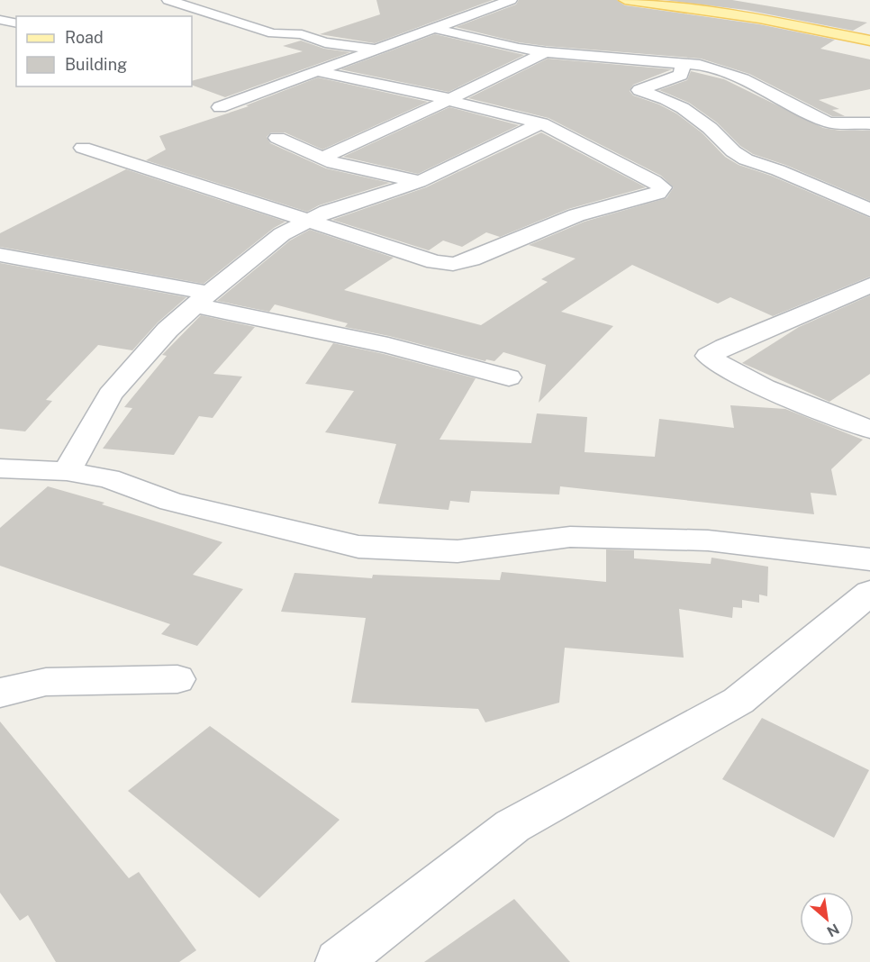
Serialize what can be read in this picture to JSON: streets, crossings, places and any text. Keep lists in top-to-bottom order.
{
  "legend": ["Road", "Building"],
  "north": "bottom right"
}
